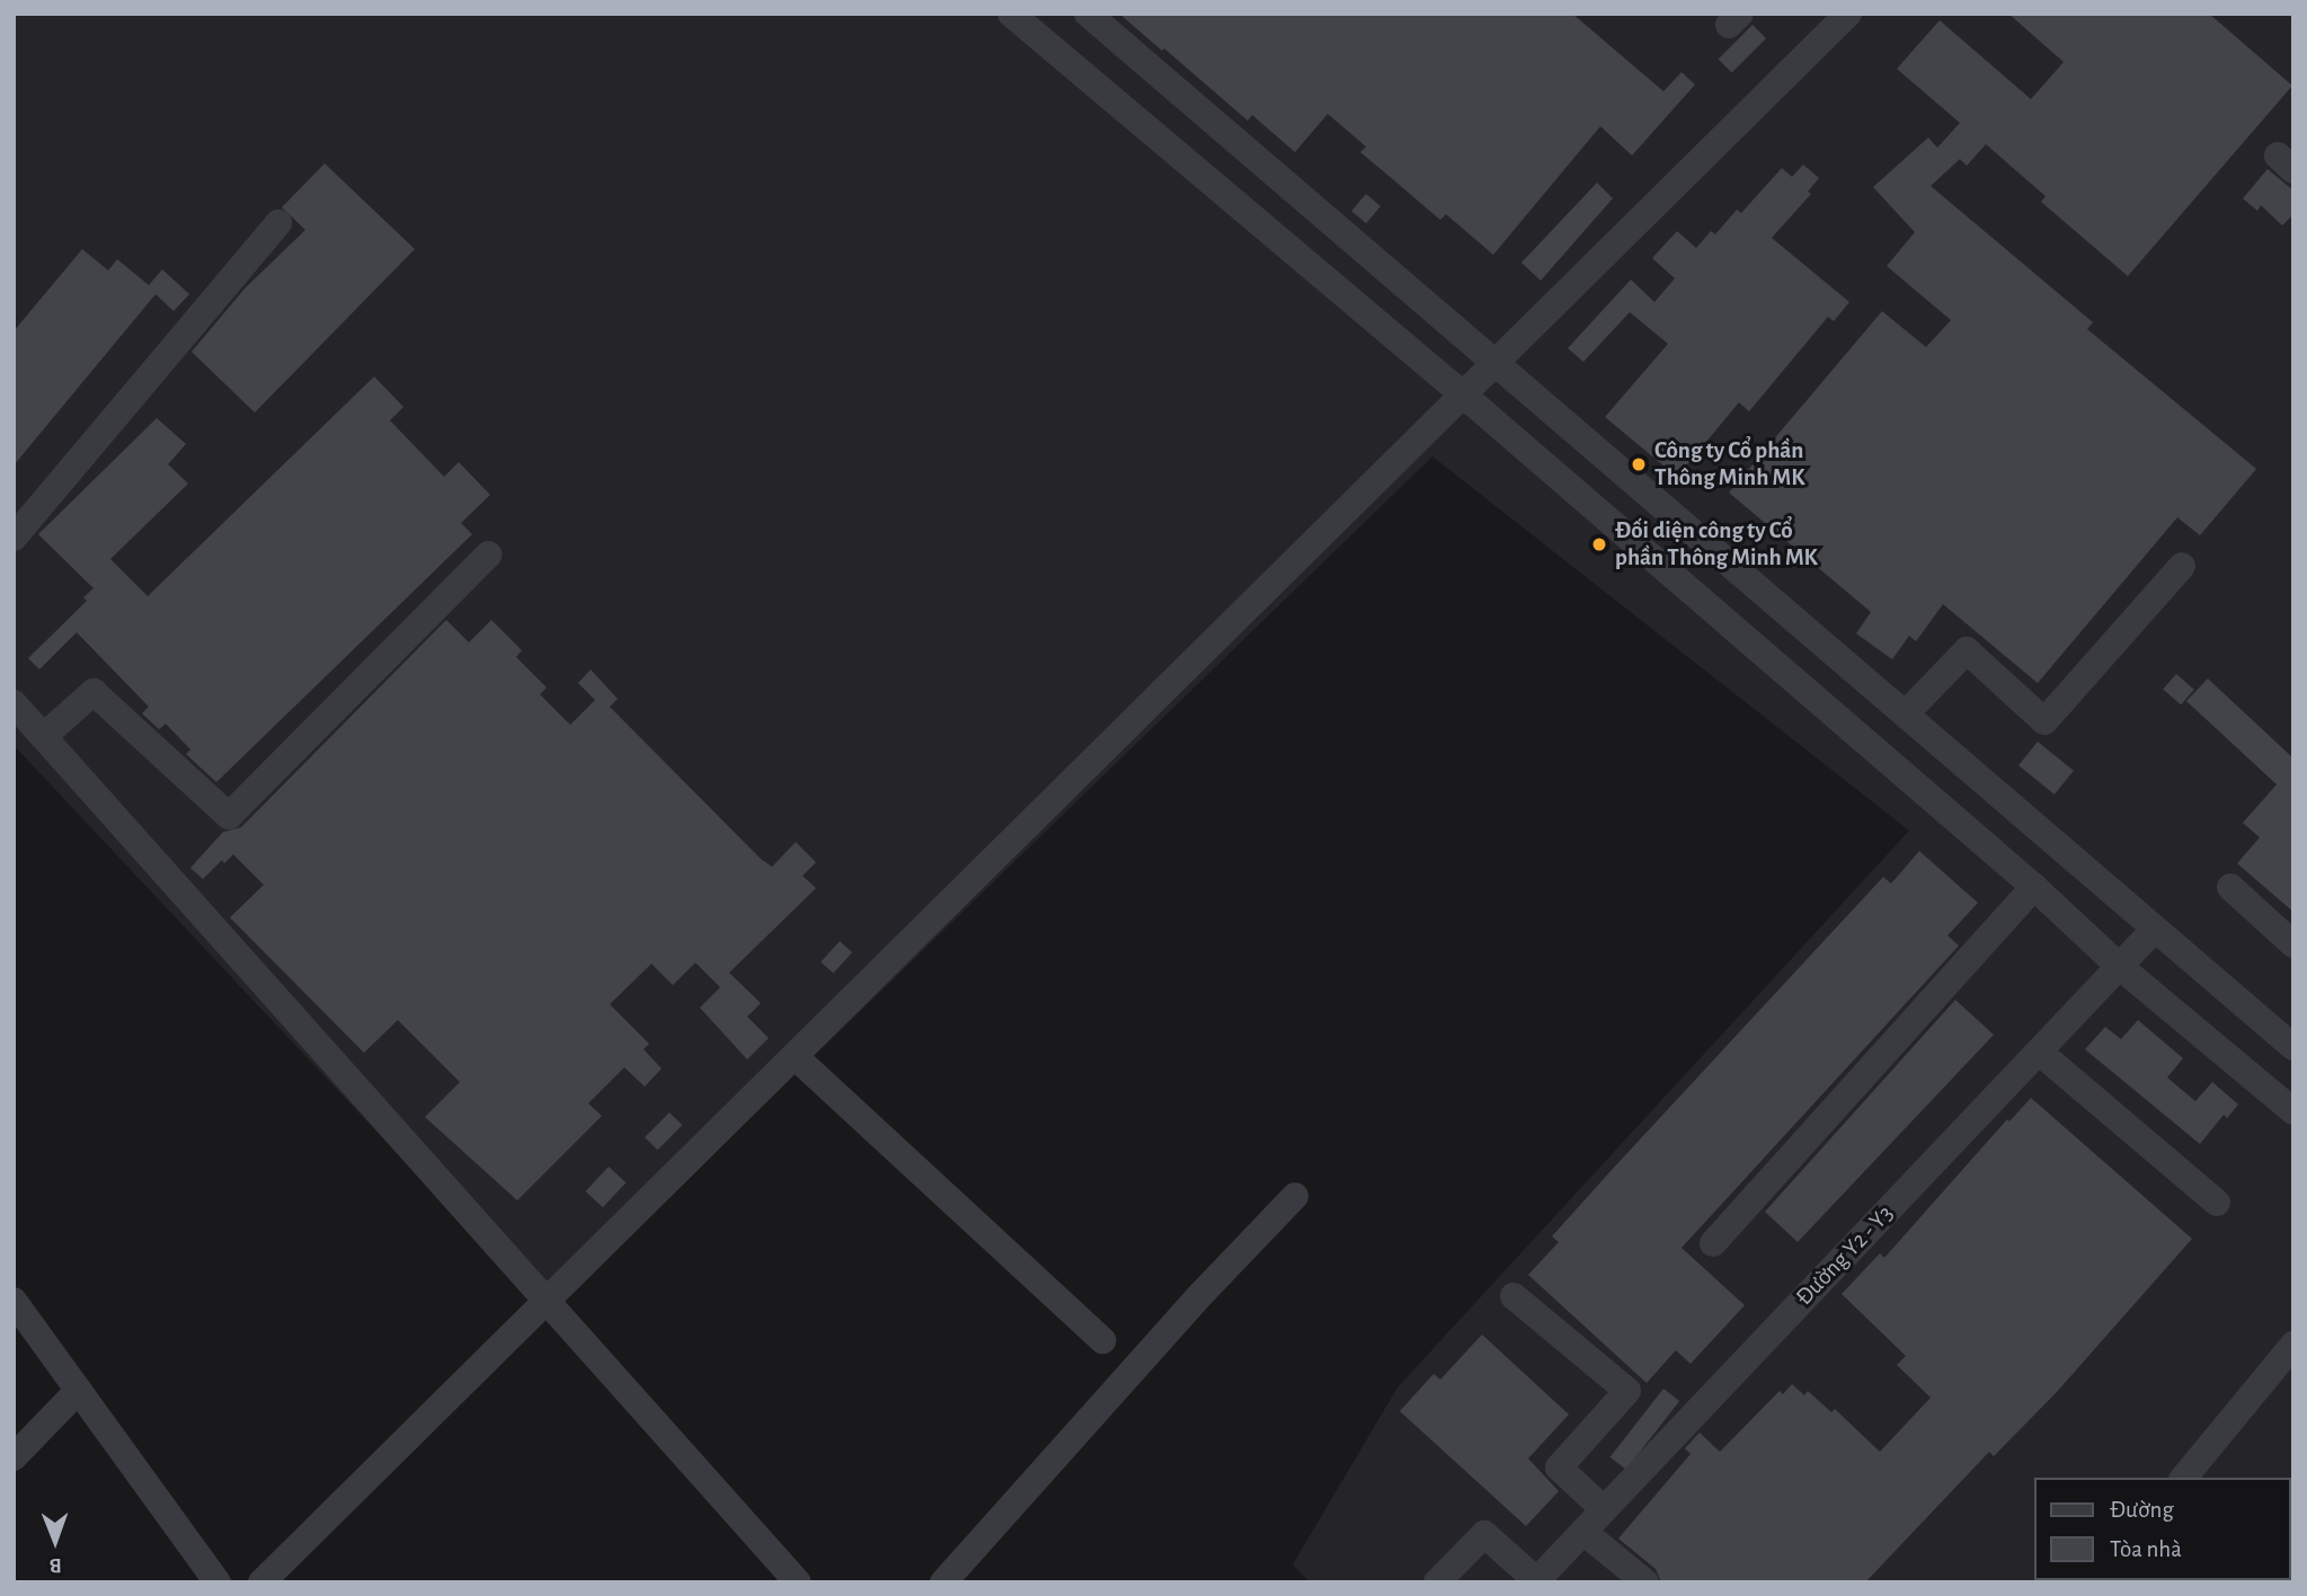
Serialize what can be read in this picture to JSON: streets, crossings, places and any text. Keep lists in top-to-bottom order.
{
  "streets": {
    "street": ["Đường Y2 - Y3"]
  },
  "places": ["Công ty Cổ phần Thông Minh MK", "Đối diện công ty Cổ phần Thông Minh MK"],
  "legend": ["Đường", "Tòa nhà"],
  "north": "bottom"
}
